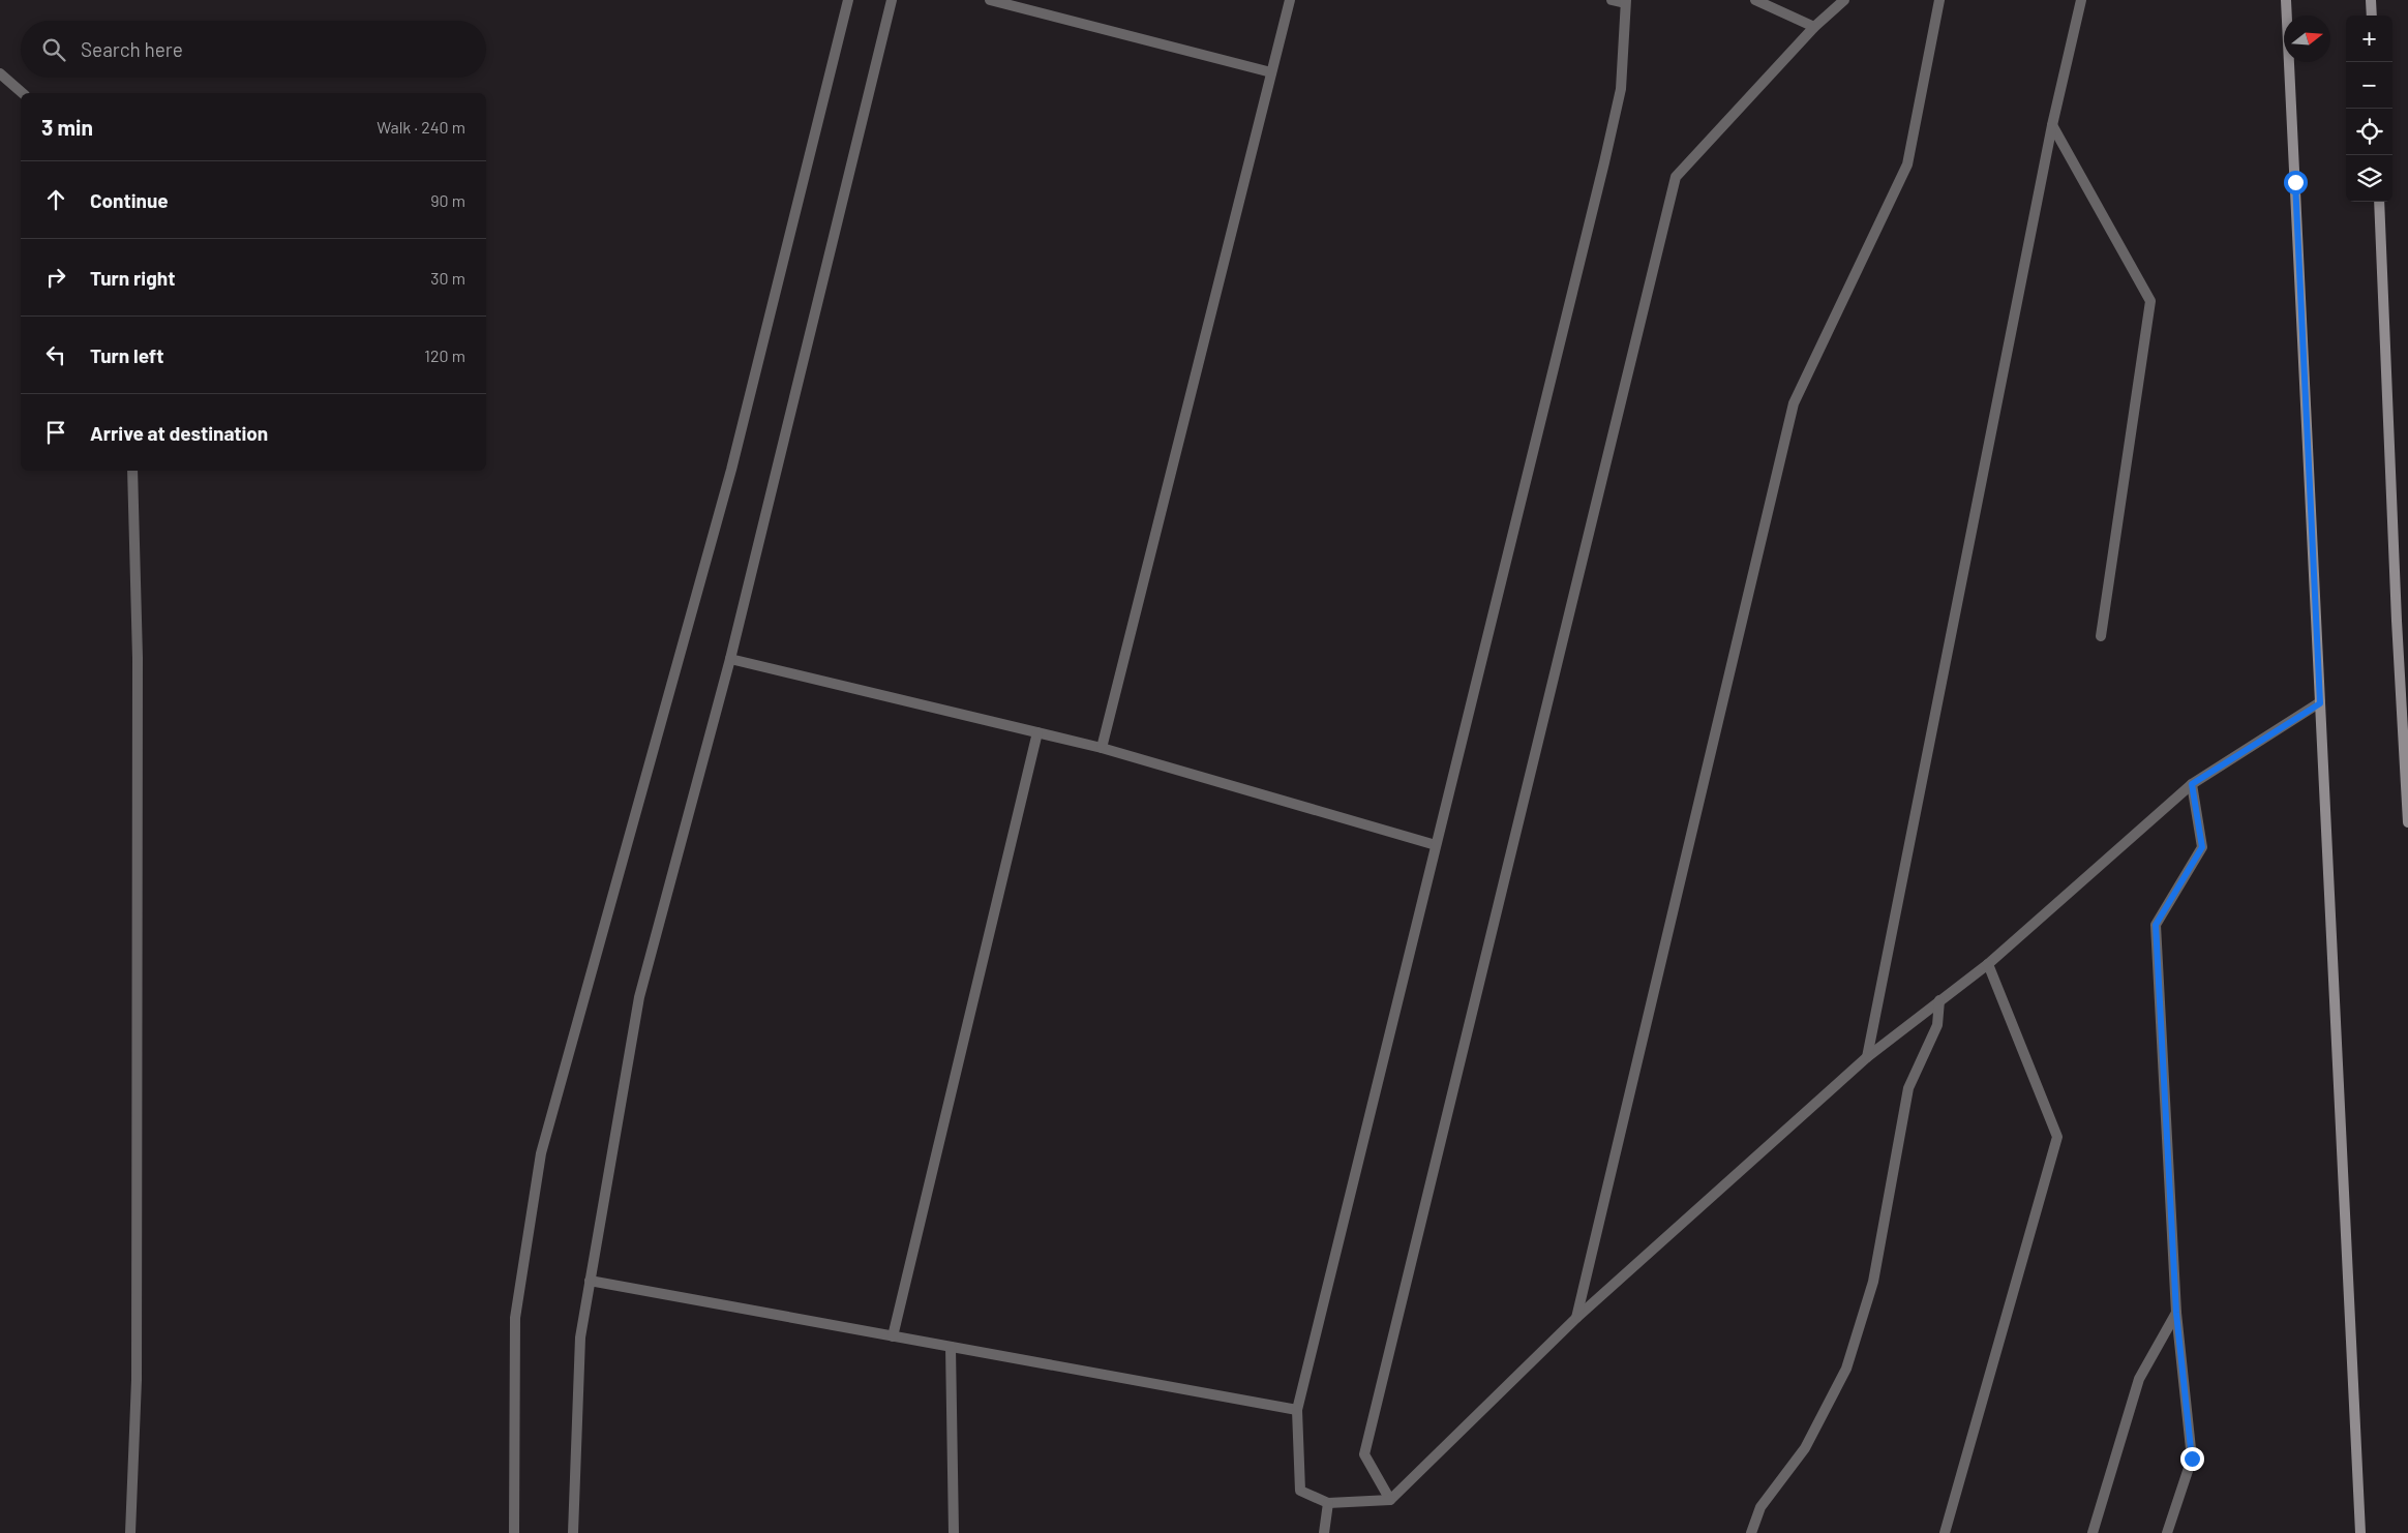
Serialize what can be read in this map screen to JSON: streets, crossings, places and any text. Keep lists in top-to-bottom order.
{
  "north": "right",
  "page": {
    "map_buttons": ["+", "−"],
    "search": "Search here",
    "heading": ["3 min", "Walk · 240 m"],
    "list": [
      ["Continue", "90 m"],
      ["Turn right", "30 m"],
      ["Turn left", "120 m"],
      "Arrive at destination"
    ]
  }
}
